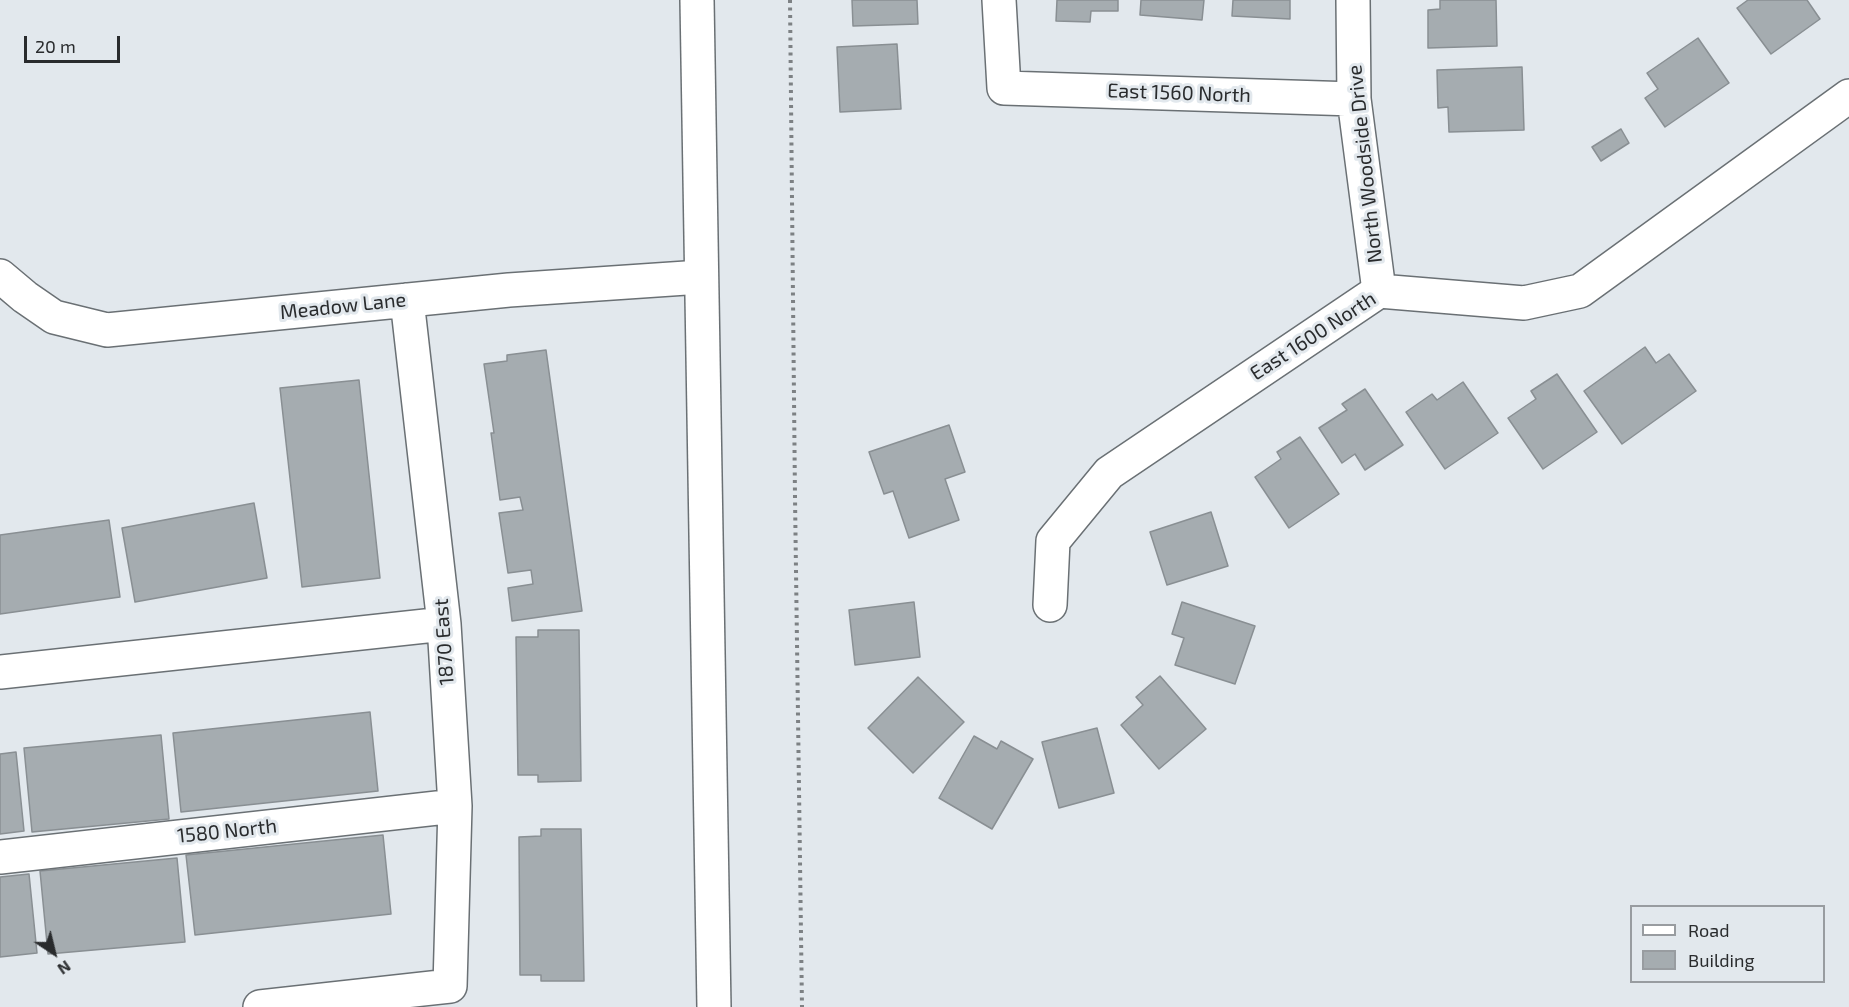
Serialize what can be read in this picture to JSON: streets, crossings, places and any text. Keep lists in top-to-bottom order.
{
  "streets": {
    "street": [
      "East 1560 North",
      "North Woodside Drive",
      "Meadow Lane",
      "East 1600 North",
      "1870 East",
      "1580 North"
    ]
  },
  "crossings": [
    ["East 1560 North", "North Woodside Drive"],
    ["North Woodside Drive", "East 1600 North"],
    ["Meadow Lane", "1870 East"],
    ["1870 East", "1580 North"]
  ],
  "legend": ["Road", "Building"],
  "scale_bar": "20 m",
  "north": "bottom right"
}
